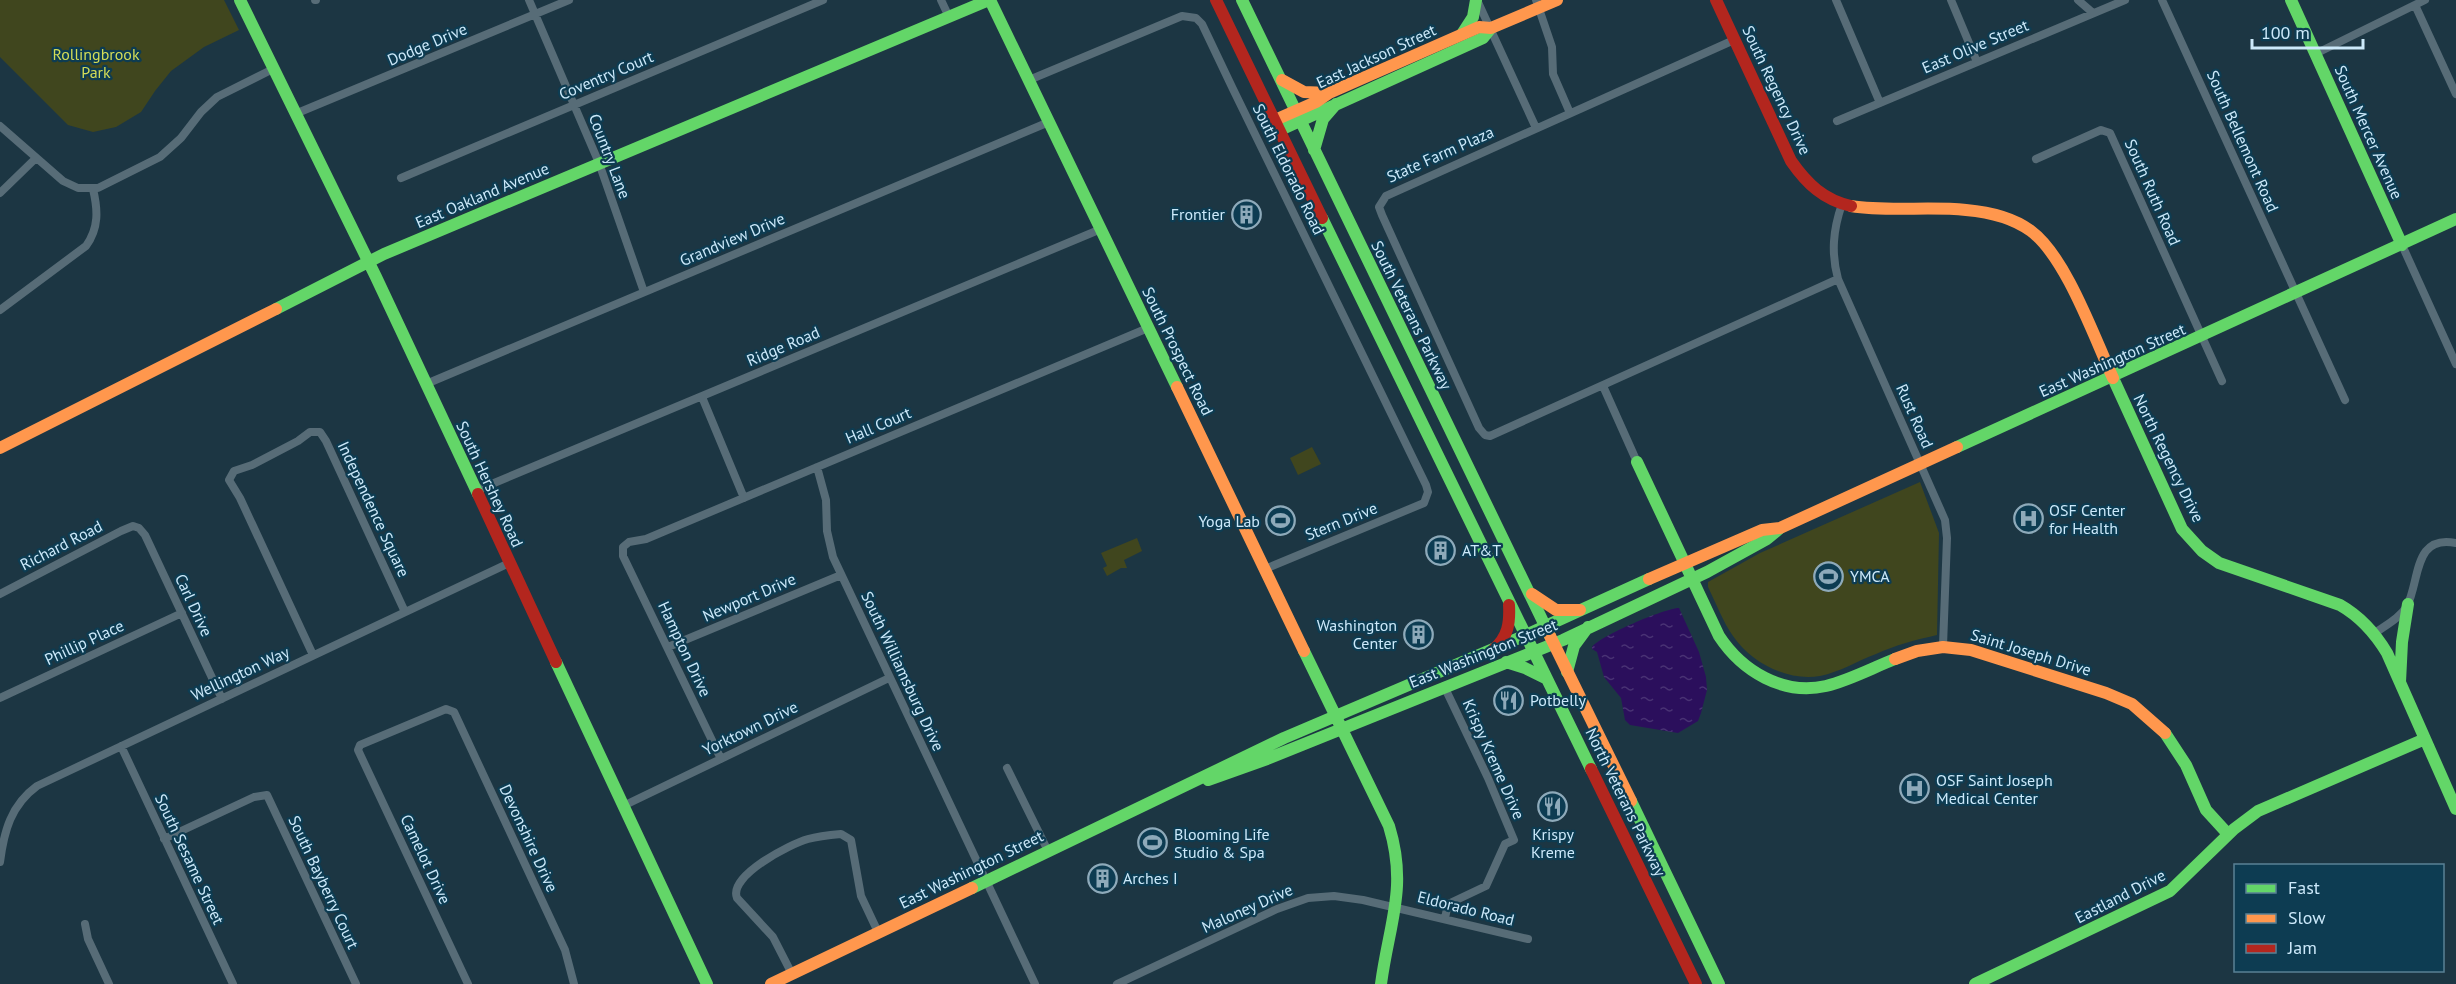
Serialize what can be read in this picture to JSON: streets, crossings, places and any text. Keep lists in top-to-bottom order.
{
  "streets": {
    "main road": [
      "East Jackson Street",
      "South Regency Drive",
      "South Mercer Avenue",
      "East Oakland Avenue",
      "South Veterans Parkway",
      "South Prospect Road",
      "East Washington Street",
      "North Regency Drive",
      "South Hershey Road",
      "Saint Joseph Drive",
      "North Veterans Parkway",
      "Eastland Drive"
    ],
    "street": [
      "Dodge Drive",
      "East Olive Street",
      "Coventry Court",
      "South Bellemont Road",
      "State Farm Plaza",
      "Country Lane",
      "South Eldorado Road",
      "South Ruth Road",
      "Grandview Drive",
      "Ridge Road",
      "Rust Road",
      "Hall Court",
      "Independence Square",
      "Stern Drive",
      "Richard Road",
      "Newport Drive",
      "Carl Drive",
      "Phillip Place",
      "Hampton Drive",
      "South Williamsburg Drive",
      "Wellington Way",
      "Yorktown Drive",
      "Krispy Kreme Drive",
      "Devonshire Drive",
      "South Sesame Street",
      "Camelot Drive",
      "South Bayberry Court",
      "Maloney Drive",
      "Eldorado Road"
    ]
  },
  "crossings": [
    ["Dodge Drive", "Country Lane"],
    ["Dodge Drive", "South Hershey Road"],
    ["East Jackson Street", "South Veterans Parkway"],
    ["Coventry Court", "Country Lane"],
    ["South Regency Drive", "State Farm Plaza"],
    ["South Regency Drive", "East Washington Street"],
    ["South Regency Drive", "Rust Road"],
    ["South Regency Drive", "North Regency Drive"],
    ["South Mercer Avenue", "East Washington Street"],
    ["South Bellemont Road", "East Washington Street"],
    ["State Farm Plaza", "Rust Road"],
    ["Country Lane", "East Oakland Avenue"],
    ["Country Lane", "Grandview Drive"],
    ["South Eldorado Road", "South Prospect Road"],
    ["South Eldorado Road", "Stern Drive"],
    ["South Ruth Road", "East Washington Street"],
    ["East Oakland Avenue", "South Prospect Road"],
    ["East Oakland Avenue", "South Hershey Road"],
    ["Grandview Drive", "South Prospect Road"],
    ["Grandview Drive", "South Hershey Road"],
    ["South Veterans Parkway", "East Washington Street"],
    ["South Veterans Parkway", "North Veterans Parkway"],
    ["Ridge Road", "South Prospect Road"],
    ["Ridge Road", "South Hershey Road"],
    ["South Prospect Road", "East Washington Street"],
    ["South Prospect Road", "Hall Court"],
    ["South Prospect Road", "Stern Drive"],
    ["South Prospect Road", "Maloney Drive"],
    ["South Prospect Road", "Eldorado Road"],
    ["East Washington Street", "Rust Road"],
    ["East Washington Street", "North Regency Drive"],
    ["East Washington Street", "Saint Joseph Drive"],
    ["East Washington Street", "South Williamsburg Drive"],
    ["East Washington Street", "Krispy Kreme Drive"],
    ["East Washington Street", "North Veterans Parkway"],
    ["Rust Road", "Saint Joseph Drive"],
    ["Hall Court", "Hampton Drive"],
    ["Hall Court", "South Williamsburg Drive"],
    ["North Regency Drive", "Eastland Drive"],
    ["South Hershey Road", "Wellington Way"],
    ["South Hershey Road", "Yorktown Drive"],
    ["Independence Square", "Wellington Way"],
    ["Richard Road", "Carl Drive"],
    ["Newport Drive", "Hampton Drive"],
    ["Newport Drive", "South Williamsburg Drive"],
    ["Carl Drive", "Phillip Place"],
    ["Carl Drive", "Wellington Way"],
    ["Hampton Drive", "Yorktown Drive"],
    ["Saint Joseph Drive", "Eastland Drive"],
    ["South Williamsburg Drive", "Yorktown Drive"],
    ["Wellington Way", "South Sesame Street"],
    ["Krispy Kreme Drive", "Eldorado Road"],
    ["Devonshire Drive", "Camelot Drive"],
    ["South Sesame Street", "South Bayberry Court"],
    ["Maloney Drive", "Eldorado Road"]
  ],
  "parks": ["Rollingbrook Park"],
  "places": {
    "building": [
      "Frontier",
      "AT&T",
      "Washington Center",
      "Arches I"
    ],
    "hospital": ["OSF Center for Health", "OSF Saint Joseph Medical Center"],
    "sports": ["Yoga Lab", "YMCA", "Blooming Life Studio & Spa"],
    "restaurant": ["Potbelly", "Krispy Kreme"]
  },
  "legend": ["Fast", "Slow", "Jam"],
  "scale_bar": "100 m"
}
